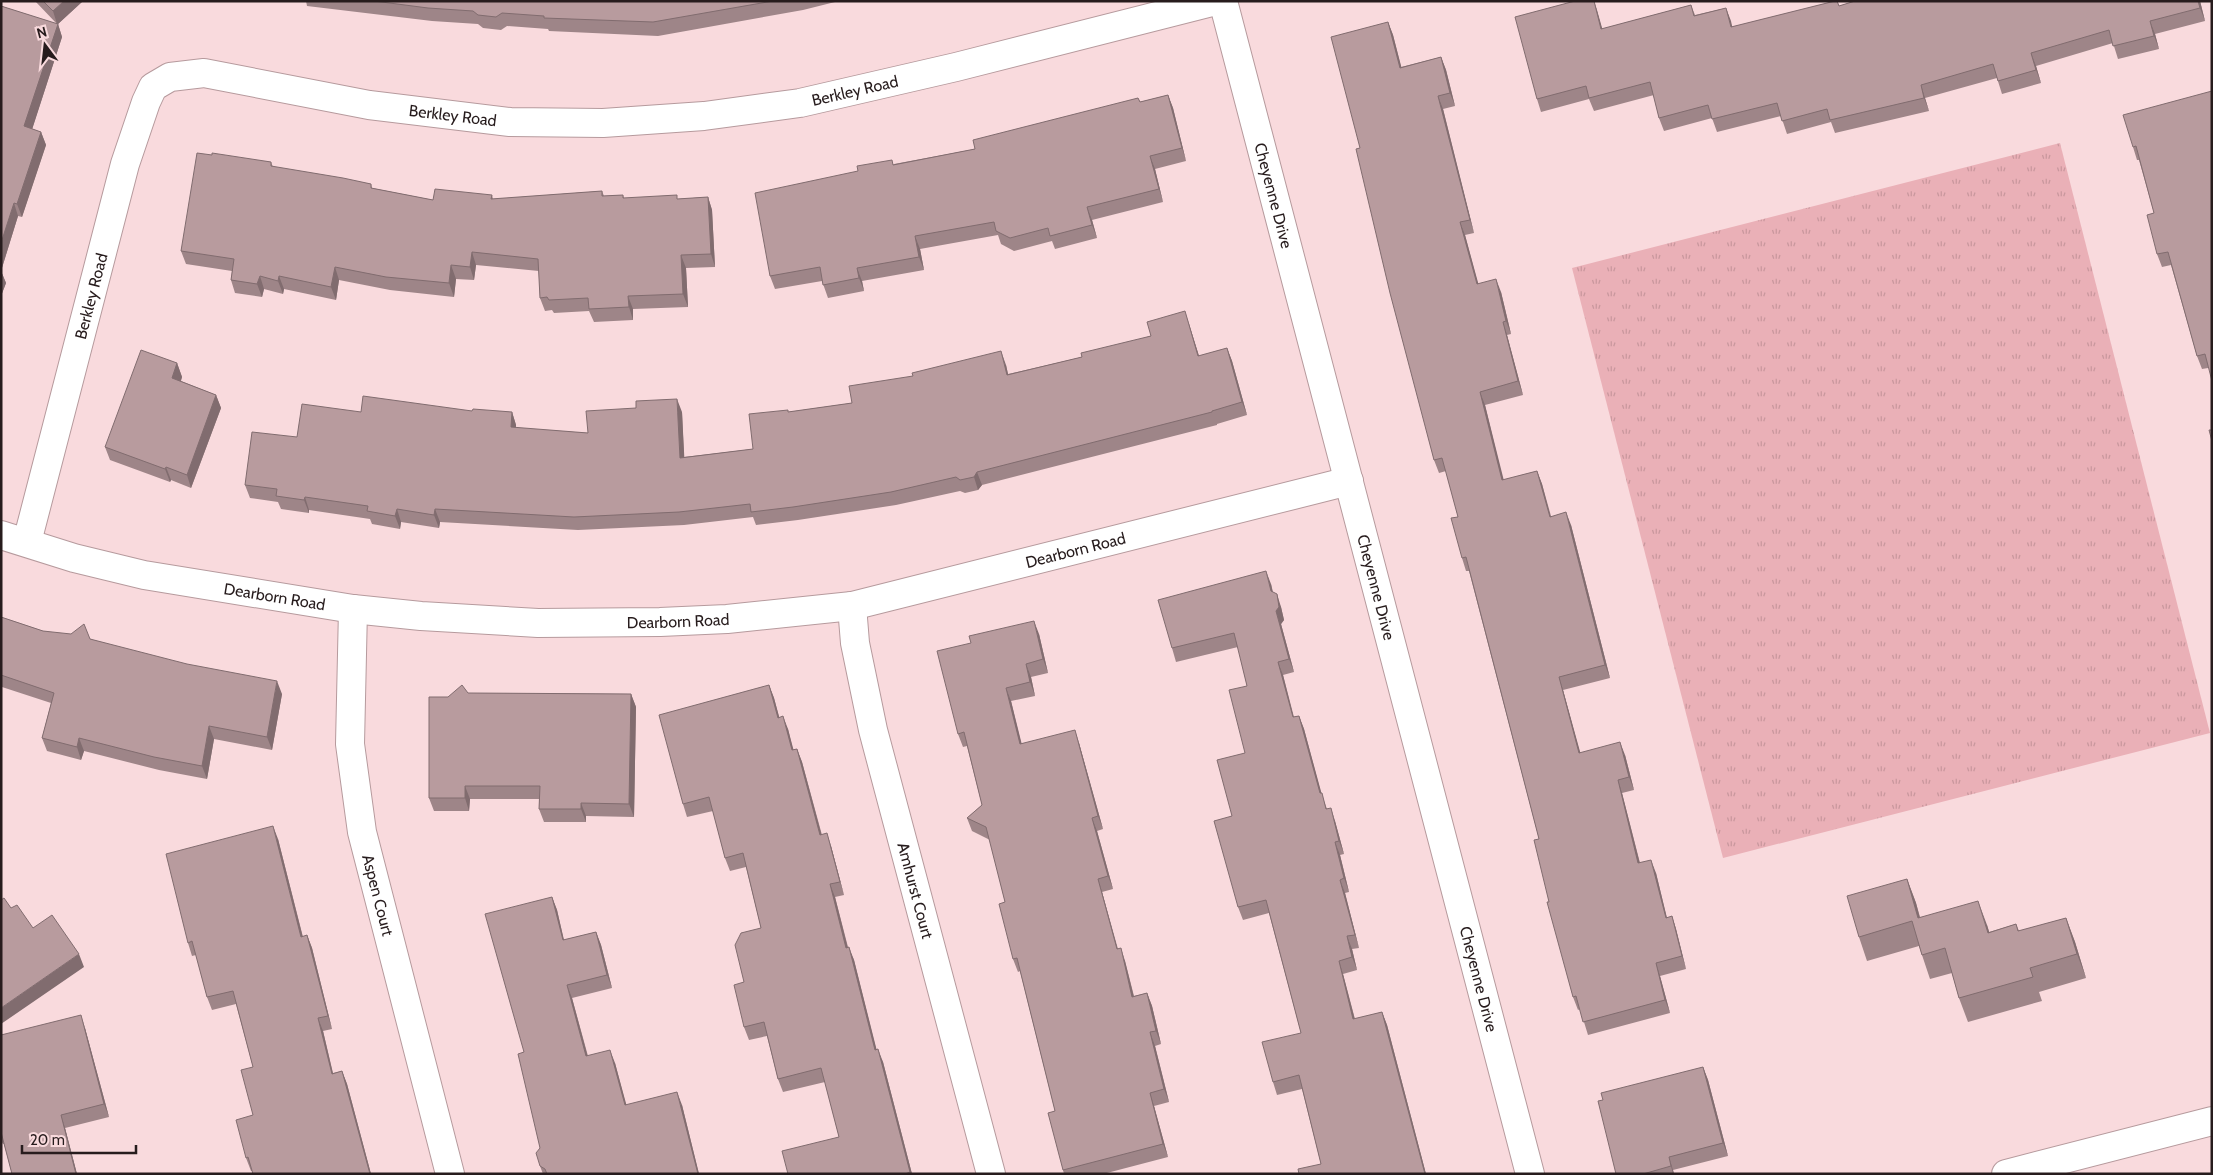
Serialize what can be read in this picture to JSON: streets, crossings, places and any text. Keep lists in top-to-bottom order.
{
  "streets": {
    "street": [
      "Berkley Road",
      "Cheyenne Drive",
      "Dearborn Road",
      "Amhurst Court",
      "Aspen Court"
    ]
  },
  "crossings": [
    ["Berkley Road", "Dearborn Road"],
    ["Cheyenne Drive", "Dearborn Road"],
    ["Dearborn Road", "Amhurst Court"],
    ["Dearborn Road", "Aspen Court"]
  ],
  "scale_bar": "20 m",
  "north": "top"
}
